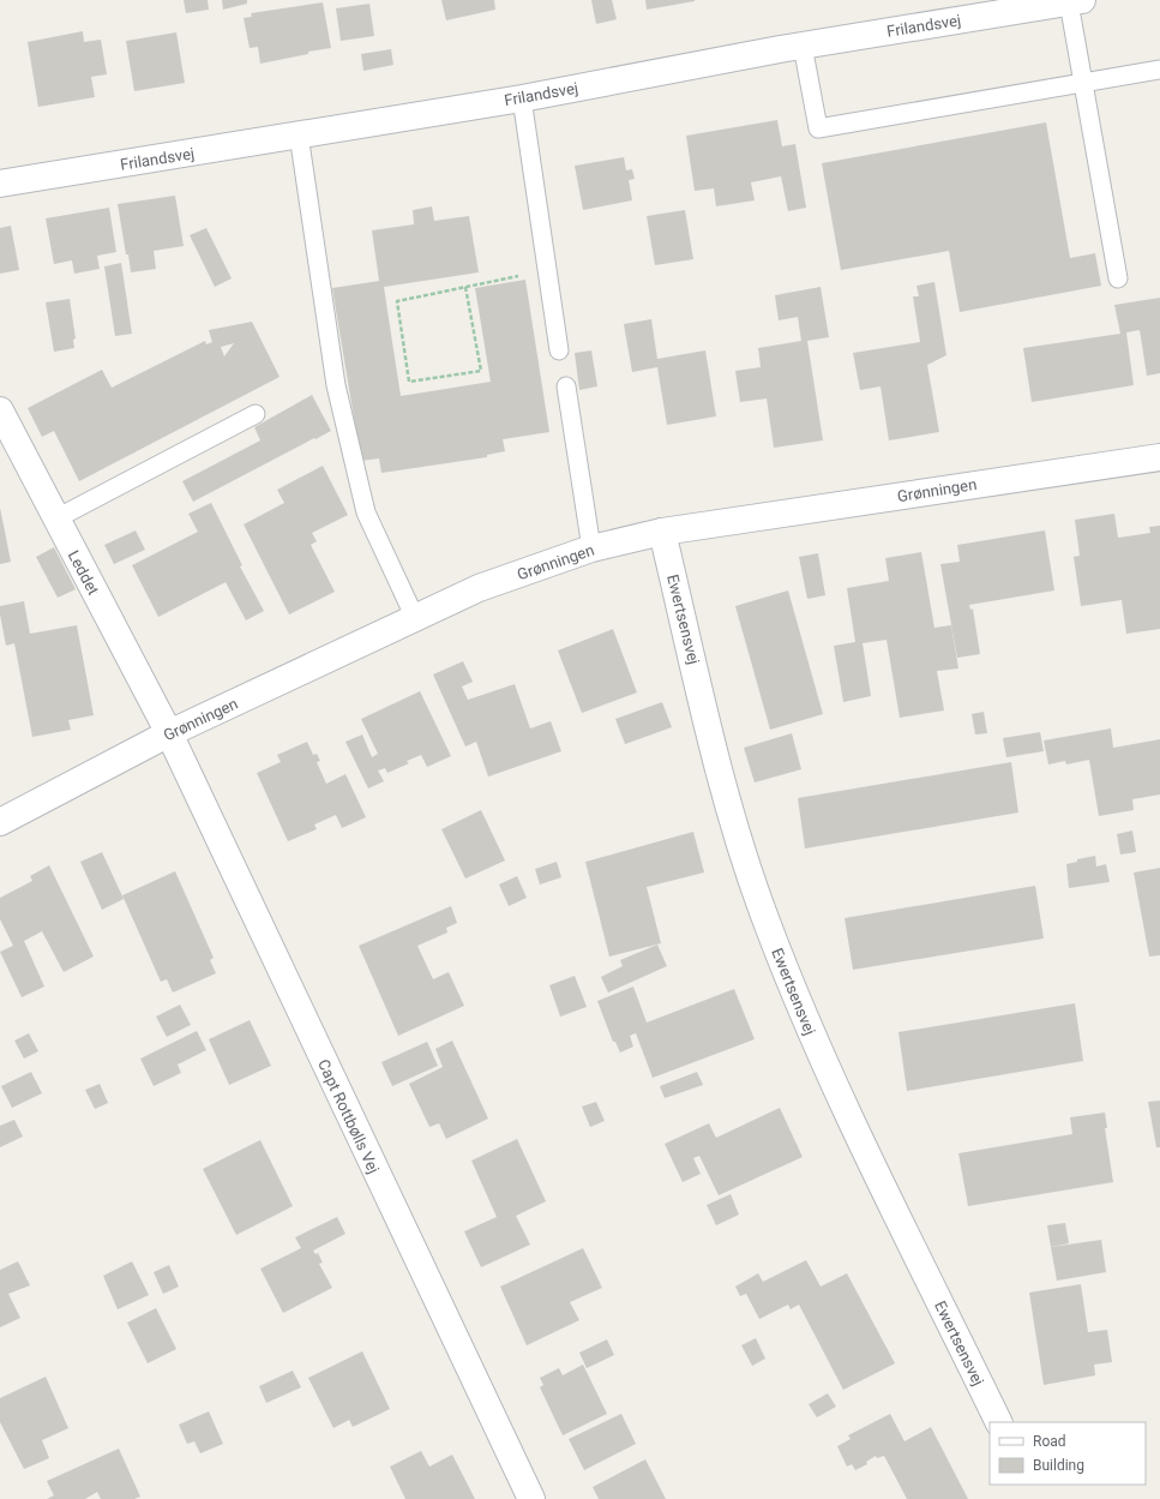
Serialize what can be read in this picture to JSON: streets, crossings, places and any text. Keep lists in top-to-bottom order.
{
  "streets": {
    "street": [
      "Frilandsvej",
      "Grønningen",
      "Leddet",
      "Ewertsensvej",
      "Capt Rottbølls Vej"
    ]
  },
  "crossings": [
    ["Grønningen", "Leddet"],
    ["Grønningen", "Ewertsensvej"],
    ["Grønningen", "Capt Rottbølls Vej"],
    ["Leddet", "Capt Rottbølls Vej"]
  ],
  "legend": ["Road", "Building"]
}
